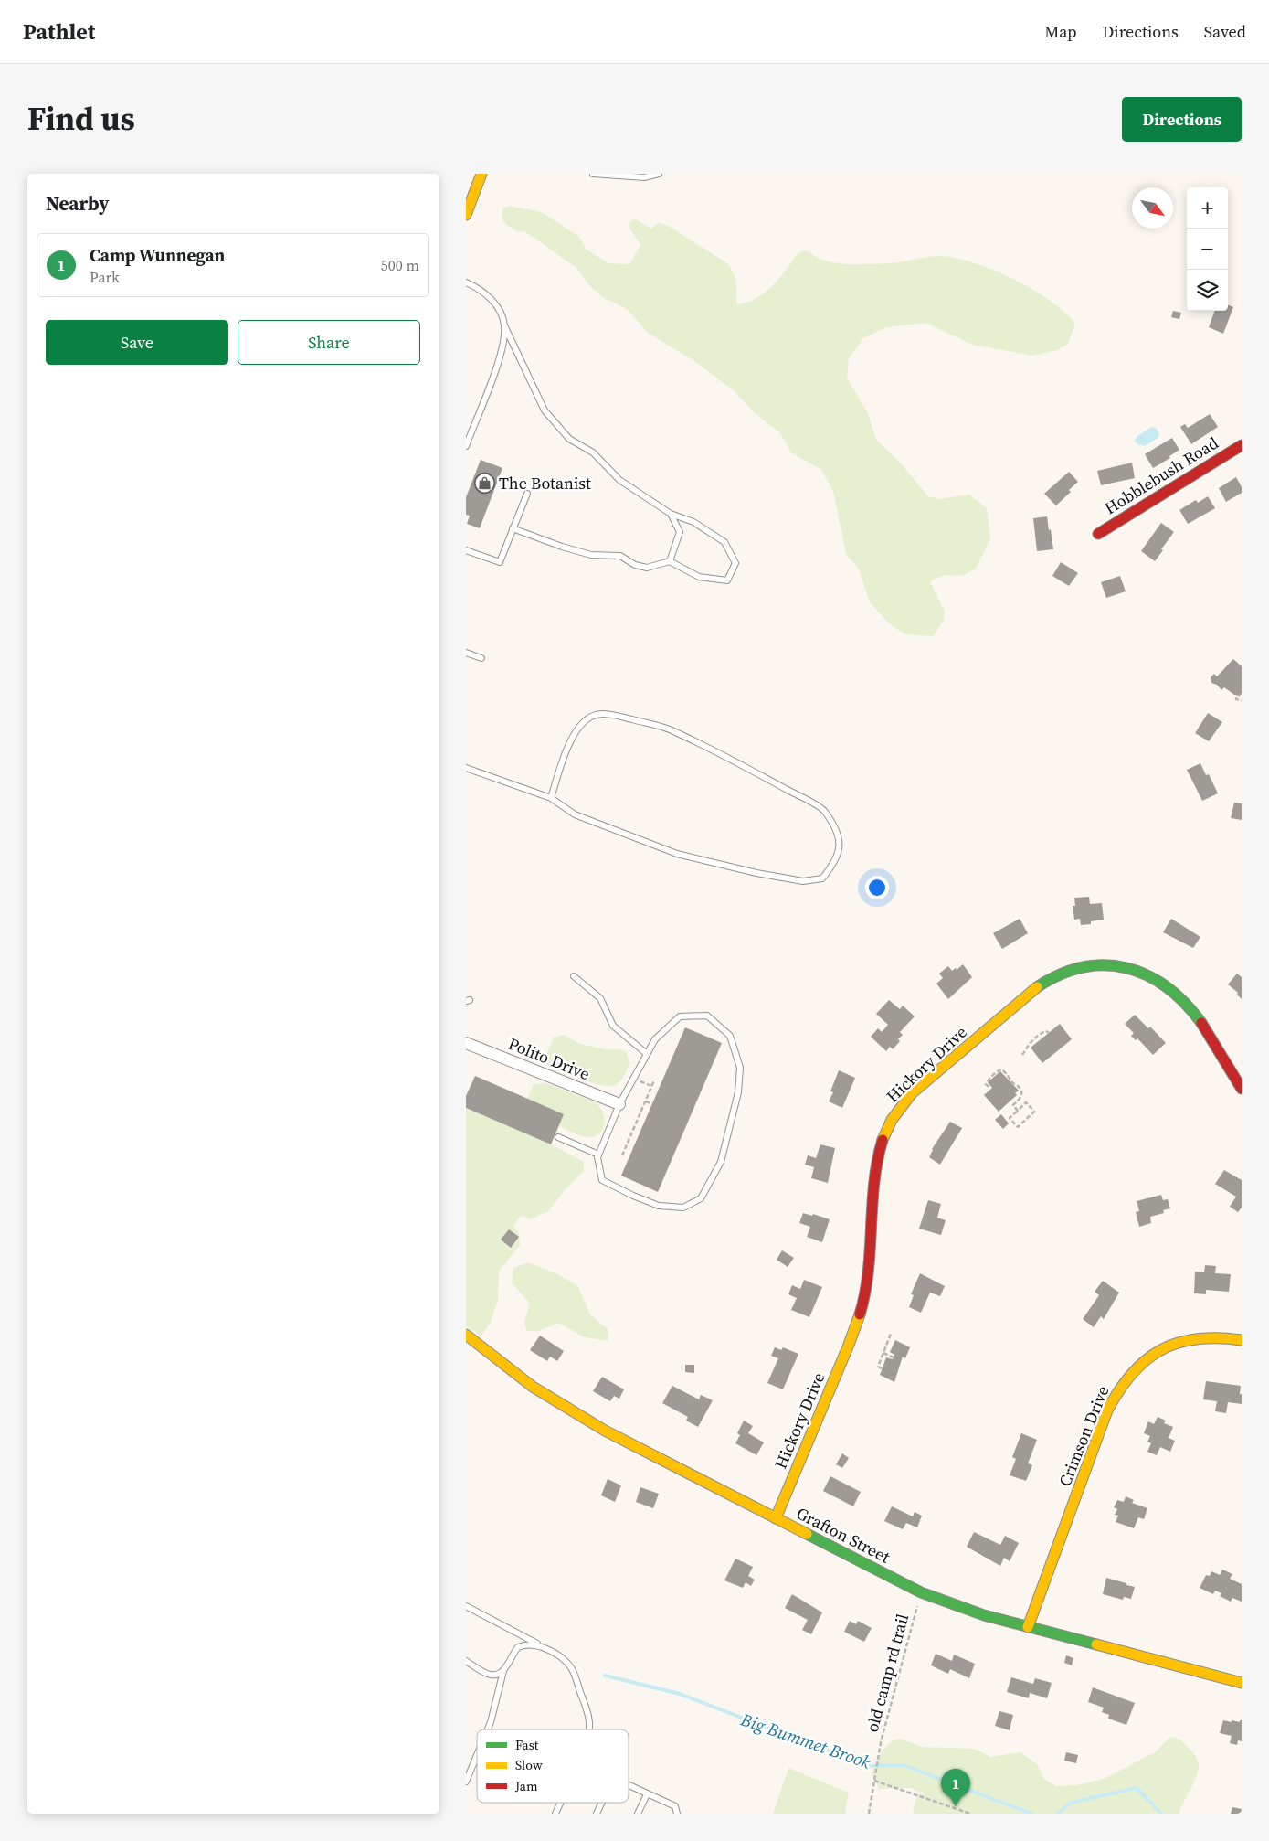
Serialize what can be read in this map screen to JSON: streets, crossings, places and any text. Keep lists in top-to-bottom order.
{
  "streets": {
    "street": [
      "Hobblebush Road",
      "Polito Drive",
      "Hickory Drive",
      "Crimson Drive",
      "Grafton Street"
    ],
    "path": ["old camp rd trail"]
  },
  "crossings": [
    ["Hickory Drive", "Grafton Street"],
    ["Crimson Drive", "Grafton Street"],
    ["Grafton Street", "old camp rd trail"]
  ],
  "water": ["Big Bummet Brook"],
  "places": {
    "shop": ["The Botanist"]
  },
  "legend": ["Fast", "Slow", "Jam"],
  "north": "bottom right",
  "page": {
    "header": "Pathlet",
    "nav": ["Map", "Directions", "Saved"],
    "title": "Find us",
    "buttons": [
      "Directions",
      ["Save", "Share"]
    ],
    "heading": "Nearby",
    "map_buttons": ["+", "−"],
    "list": [
      {
        "mark": "1",
        "name": "Camp Wunnegan",
        "note": "Park",
        "value": "500 m"
      }
    ],
    "pins": "1"
  }
}
